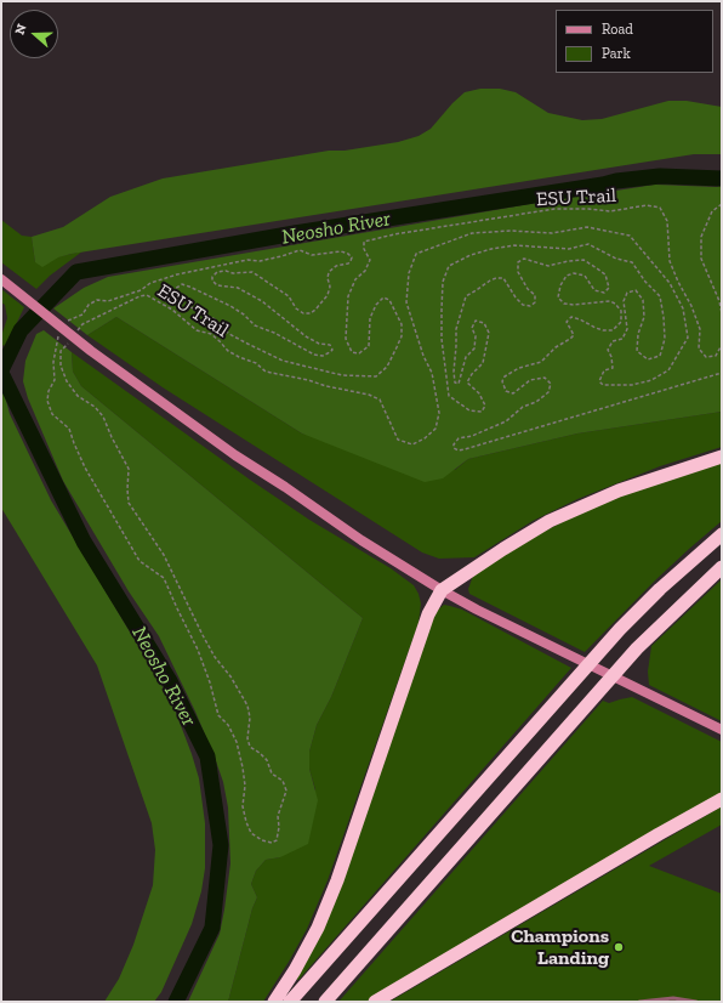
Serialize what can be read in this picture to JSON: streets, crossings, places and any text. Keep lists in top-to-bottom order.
{
  "streets": {
    "path": ["ESU Trail"]
  },
  "water": ["Neosho River"],
  "places": ["Champions Landing"],
  "legend": ["Road", "Park"],
  "north": "left"
}
